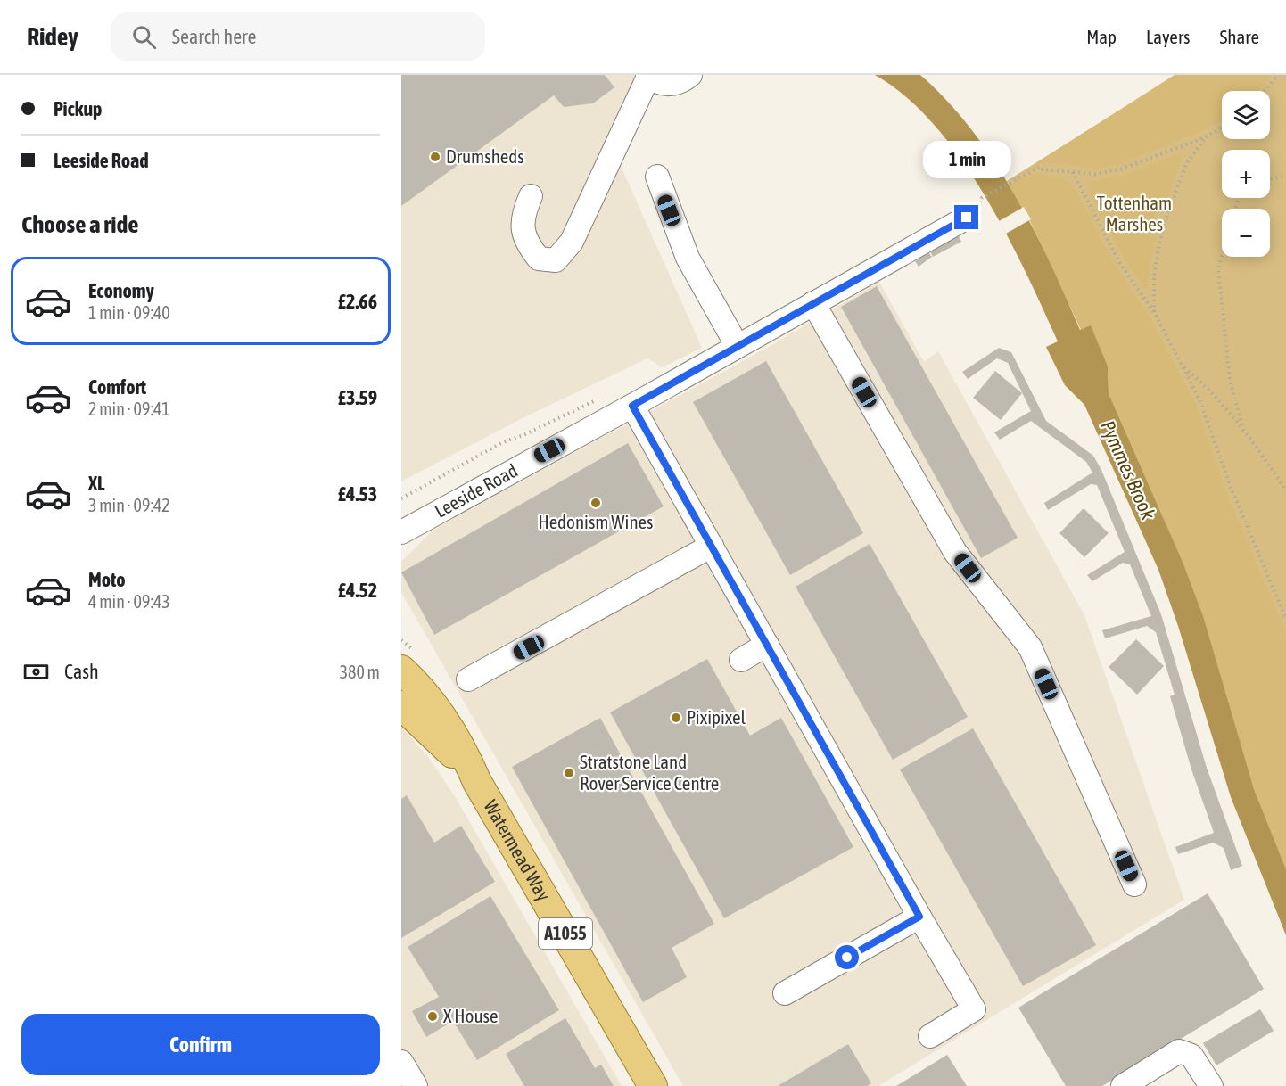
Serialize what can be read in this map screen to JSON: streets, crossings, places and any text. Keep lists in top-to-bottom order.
{
  "streets": {
    "main road": ["Watermead Way", "A1055"],
    "street": ["Leeside Road"]
  },
  "water": ["Pymmes Brook"],
  "parks": ["Tottenham Marshes"],
  "places": [
    "Drumsheds",
    "Hedonism Wines",
    "Pixipixel",
    "Stratstone Land Rover Service Centre",
    "X House"
  ],
  "page": {
    "header": "Ridey",
    "search": "Search here",
    "nav": ["Map", "Layers", "Share"],
    "banner": ["Pickup", "Leeside Road"],
    "map_buttons": ["+", "−"],
    "bubble": "1 min",
    "heading": "Choose a ride",
    "list": [
      {
        "name": "Economy",
        "note": "1 min · 09:40",
        "value": "£2.66"
      },
      {
        "name": "Comfort",
        "note": "2 min · 09:41",
        "value": "£3.59"
      },
      {
        "name": "XL",
        "note": "3 min · 09:42",
        "value": "£4.53"
      },
      {
        "name": "Moto",
        "note": "4 min · 09:43",
        "value": "£4.52"
      }
    ],
    "pay": ["Cash", "380 m"],
    "buttons": "Confirm"
  }
}
